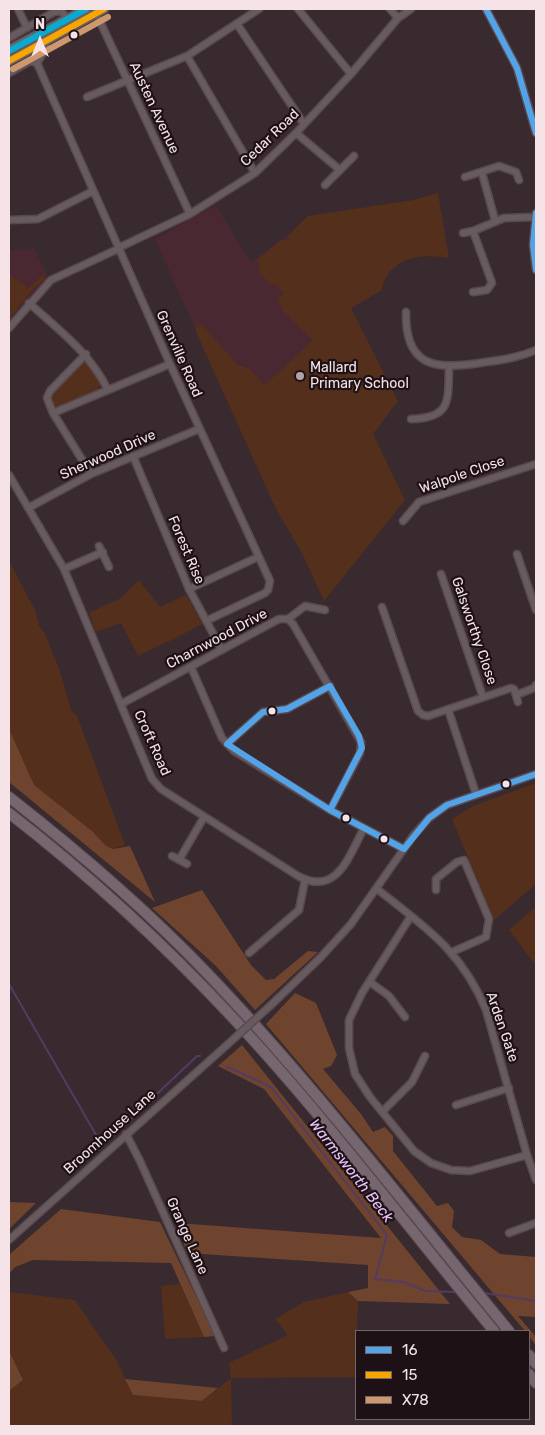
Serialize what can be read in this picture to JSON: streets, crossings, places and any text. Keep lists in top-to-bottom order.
{
  "streets": {
    "street": [
      "Austen Avenue",
      "Cedar Road",
      "Grenville Road",
      "Sherwood Drive",
      "Walpole Close",
      "Forest Rise",
      "Galsworthy Close",
      "Charnwood Drive",
      "Croft Road",
      "Arden Gate",
      "Broomhouse Lane",
      "Grange Lane"
    ]
  },
  "crossings": [
    ["Austen Avenue", "Cedar Road"],
    ["Cedar Road", "Grenville Road"],
    ["Grenville Road", "Sherwood Drive"],
    ["Grenville Road", "Forest Rise"],
    ["Sherwood Drive", "Forest Rise"],
    ["Sherwood Drive", "Croft Road"],
    ["Forest Rise", "Charnwood Drive"],
    ["Charnwood Drive", "Croft Road"],
    ["Arden Gate", "Broomhouse Lane"],
    ["Broomhouse Lane", "Grange Lane"]
  ],
  "water": ["Warmsworth Beck"],
  "places": ["Mallard Primary School"],
  "lines": ["transit line 16", "transit line 15", "transit line X78"],
  "legend": ["16", "15", "X78"],
  "north": "top"
}
